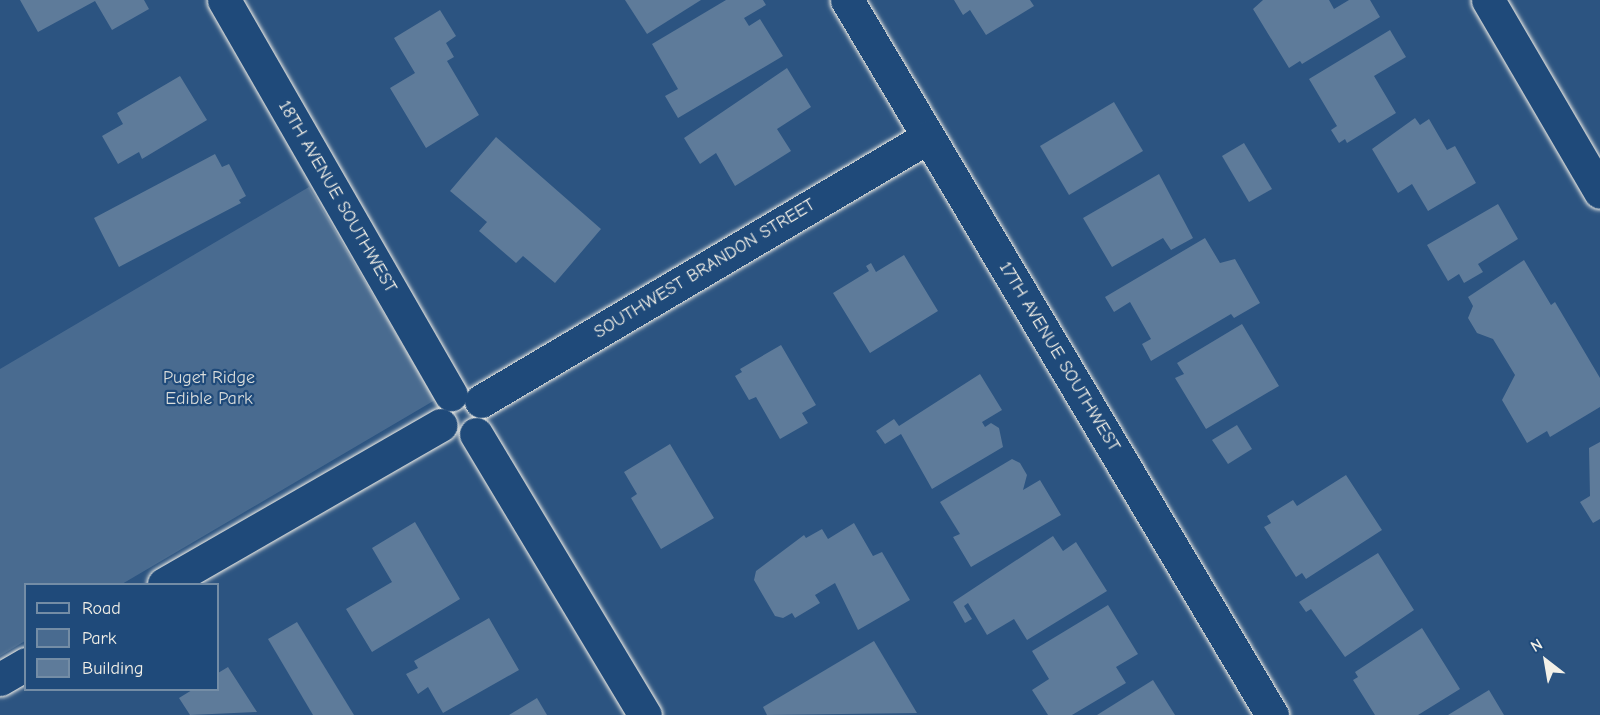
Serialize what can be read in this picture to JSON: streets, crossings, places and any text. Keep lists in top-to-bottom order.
{
  "streets": {
    "street": ["18TH AVENUE SOUTHWEST", "SOUTHWEST BRANDON STREET", "17TH AVENUE SOUTHWEST"]
  },
  "crossings": [
    ["18TH AVENUE SOUTHWEST", "SOUTHWEST BRANDON STREET"],
    ["SOUTHWEST BRANDON STREET", "17TH AVENUE SOUTHWEST"]
  ],
  "parks": ["Puget Ridge Edible Park"],
  "legend": ["Road", "Park", "Building"],
  "north": "top left"
}
